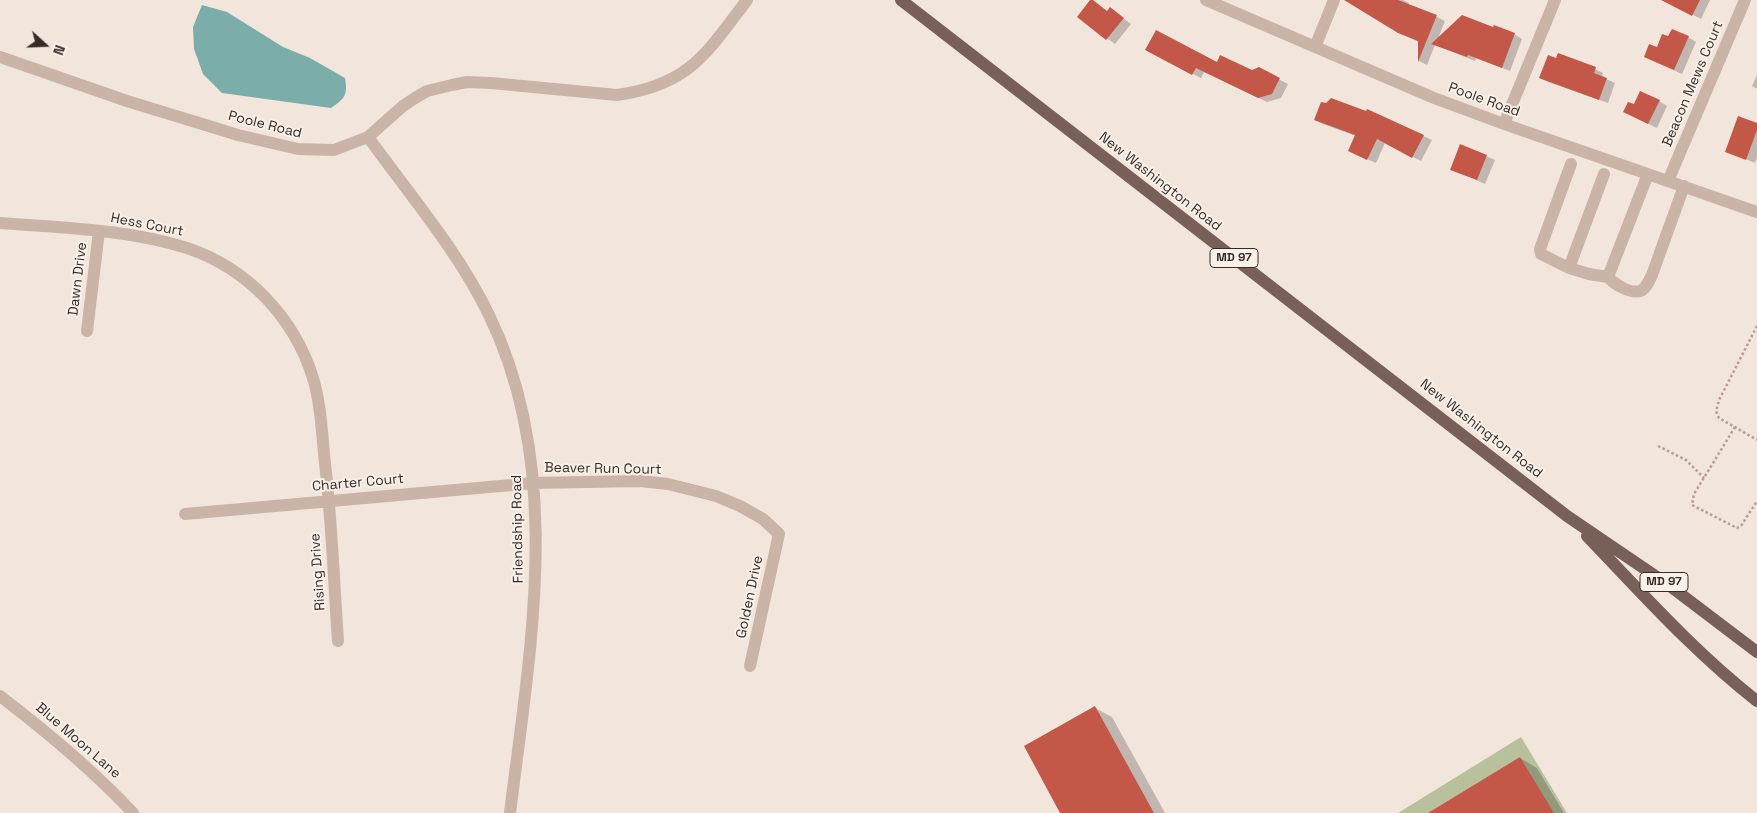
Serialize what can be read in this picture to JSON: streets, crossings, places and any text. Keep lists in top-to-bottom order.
{
  "streets": {
    "main road": ["New Washington Road", "MD 97"],
    "street": [
      "Beacon Mews Court",
      "Poole Road",
      "Hess Court",
      "Dawn Drive",
      "Beaver Run Court",
      "Charter Court",
      "Friendship Road",
      "Rising Drive",
      "Golden Drive",
      "Blue Moon Lane"
    ]
  },
  "crossings": [
    ["Beacon Mews Court", "Poole Road"],
    ["Poole Road", "Friendship Road"],
    ["Hess Court", "Dawn Drive"],
    ["Hess Court", "Charter Court"],
    ["Hess Court", "Rising Drive"],
    ["Beaver Run Court", "Charter Court"],
    ["Beaver Run Court", "Friendship Road"],
    ["Beaver Run Court", "Golden Drive"],
    ["Charter Court", "Friendship Road"],
    ["Charter Court", "Rising Drive"]
  ],
  "north": "right"
}
